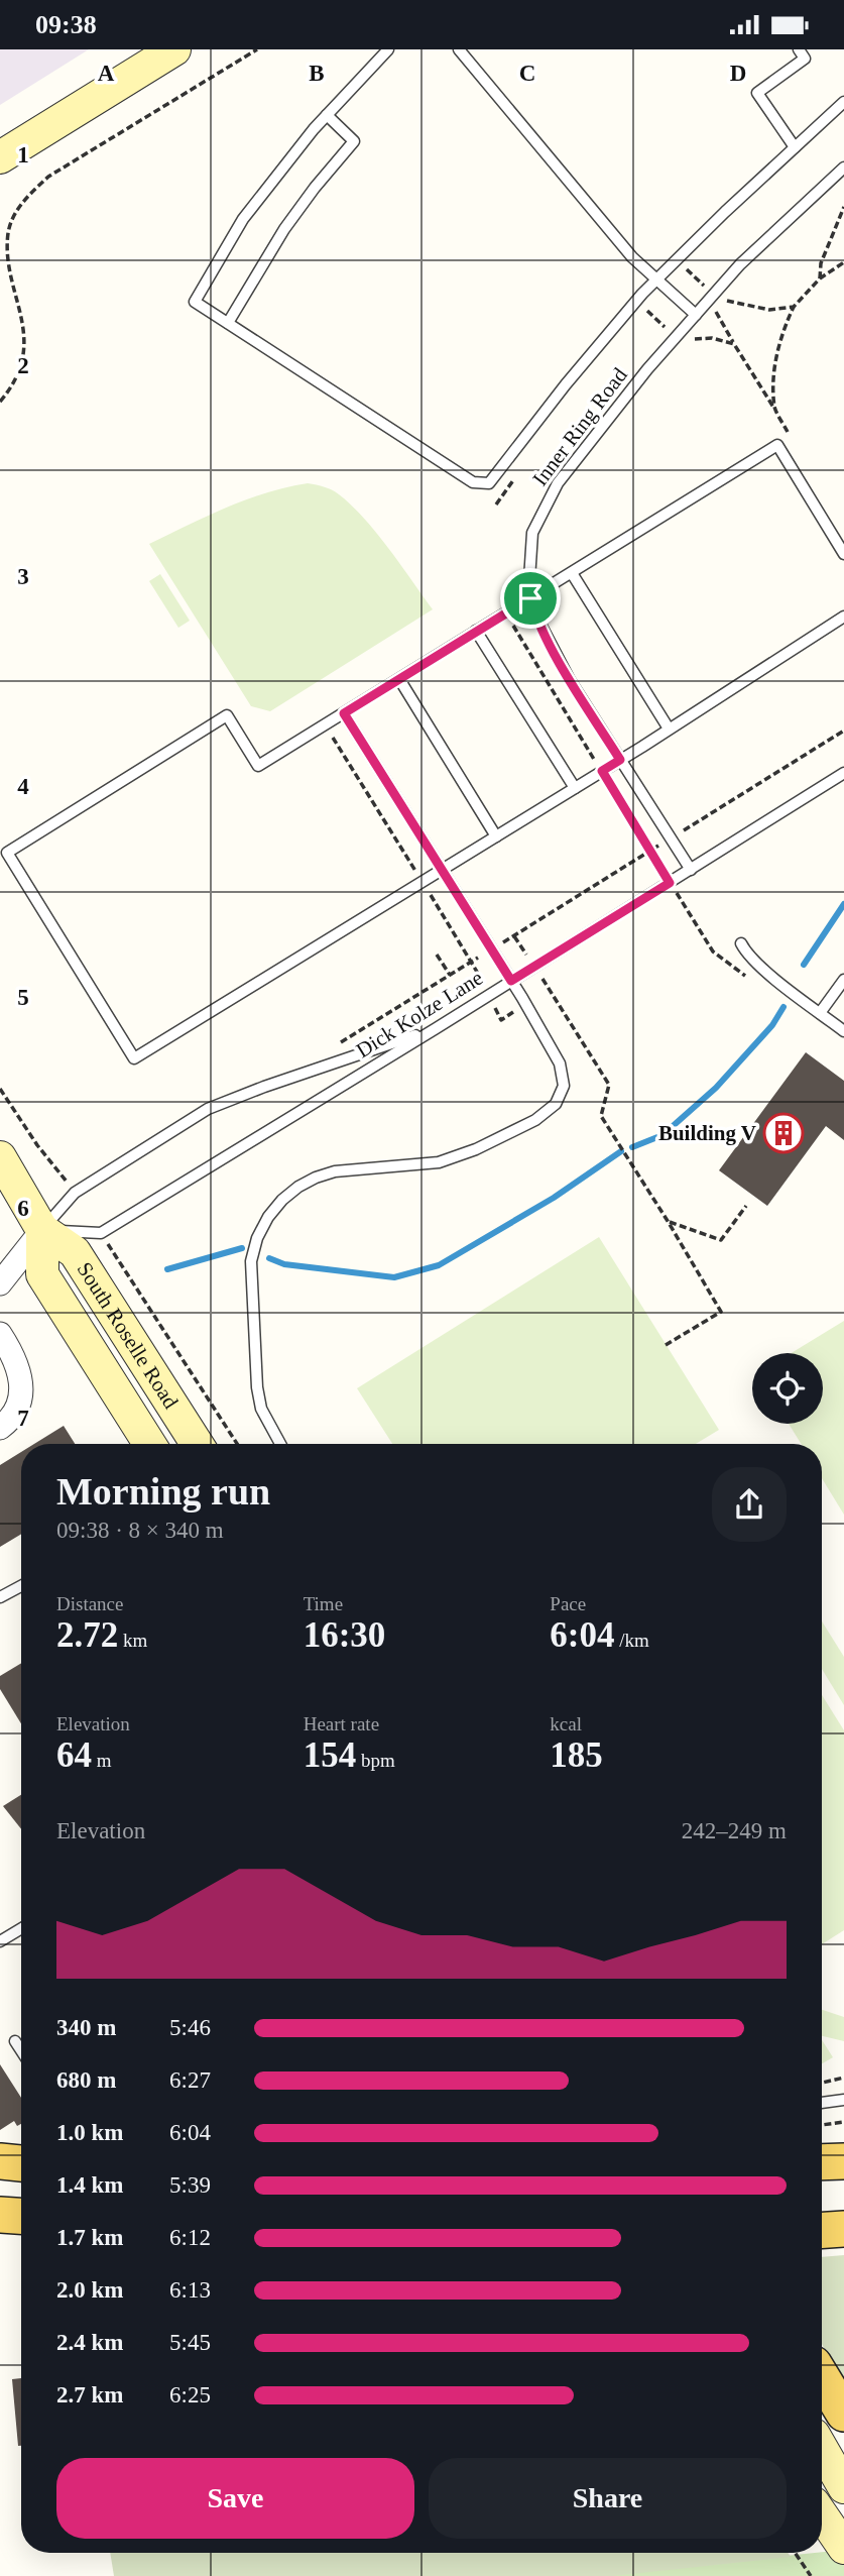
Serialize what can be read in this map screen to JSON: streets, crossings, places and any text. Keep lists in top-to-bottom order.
{
  "streets": {
    "main road": ["South Roselle Road"],
    "lane": ["Inner Ring Road", "Dick Kolze Lane"]
  },
  "crossings": [
    ["Inner Ring Road", "Dick Kolze Lane"]
  ],
  "places": {
    "building": ["Building V"]
  },
  "page": {
    "status": "09:38",
    "heading": ["Morning run", "09:38 · 8 × 340 m"],
    "stats": [
      ["Distance", "2.72 km"],
      ["Time", "16:30"],
      ["Pace", "6:04 /km"],
      ["Elevation", "64 m"],
      ["Heart rate", "154 bpm"],
      ["kcal", "185"]
    ],
    "chart": ["Elevation", "242–249 m"],
    "list": [
      {
        "name": "340 m",
        "note": "5:46"
      },
      {
        "name": "680 m",
        "note": "6:27"
      },
      {
        "name": "1.0 km",
        "note": "6:04"
      },
      {
        "name": "1.4 km",
        "note": "5:39"
      },
      {
        "name": "1.7 km",
        "note": "6:12"
      },
      {
        "name": "2.0 km",
        "note": "6:13"
      },
      {
        "name": "2.4 km",
        "note": "5:45"
      },
      {
        "name": "2.7 km",
        "note": "6:25"
      }
    ],
    "buttons": ["Save", "Share"]
  },
  "grid": {
    "columns": [
      "A",
      "B",
      "C",
      "D"
    ],
    "rows": [
      "1",
      "2",
      "3",
      "4",
      "5",
      "6",
      "7"
    ]
  }
}
